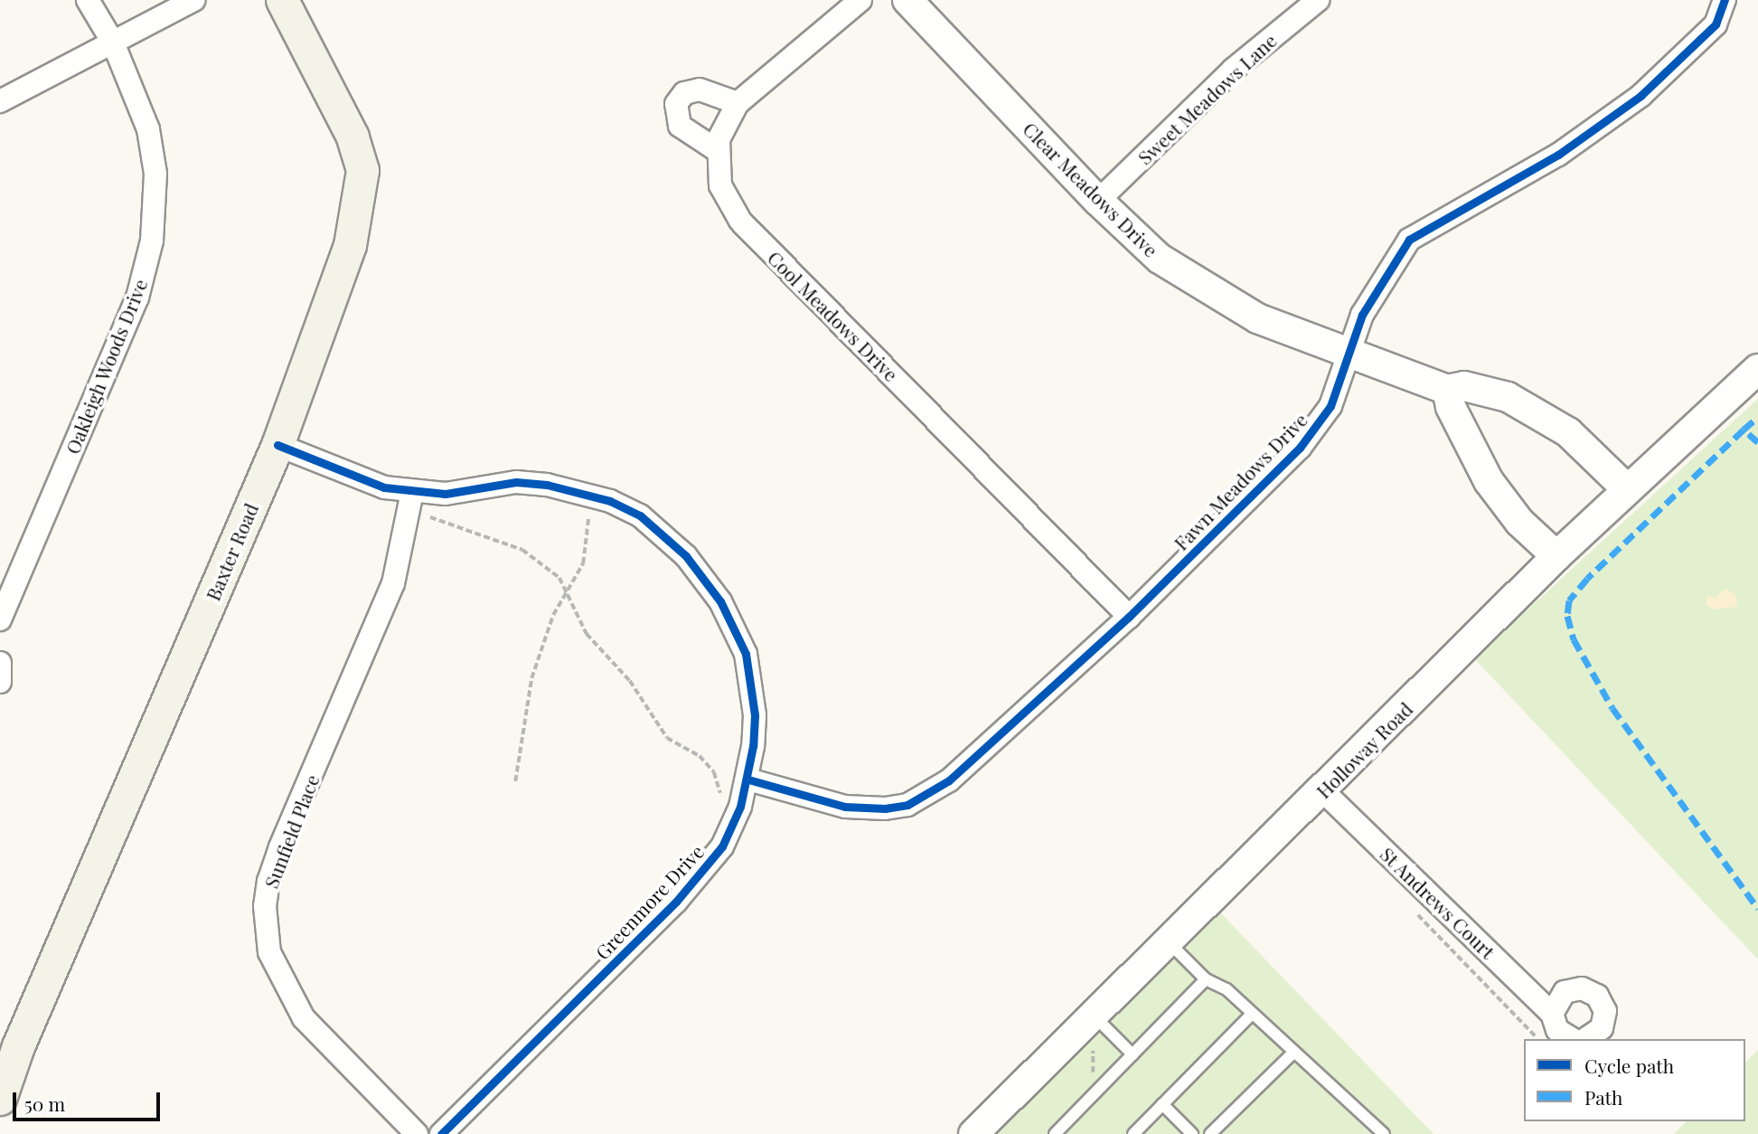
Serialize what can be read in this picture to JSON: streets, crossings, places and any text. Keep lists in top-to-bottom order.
{
  "streets": {
    "main road": ["Baxter Road"],
    "street": [
      "Sweet Meadows Lane",
      "Clear Meadows Drive",
      "Cool Meadows Drive",
      "Oakleigh Woods Drive",
      "Fawn Meadows Drive",
      "Holloway Road",
      "Sunfield Place",
      "Greenmore Drive",
      "St Andrews Court"
    ]
  },
  "crossings": [
    ["Sweet Meadows Lane", "Clear Meadows Drive"],
    ["Clear Meadows Drive", "Fawn Meadows Drive"],
    ["Clear Meadows Drive", "Holloway Road"],
    ["Cool Meadows Drive", "Fawn Meadows Drive"],
    ["Fawn Meadows Drive", "Greenmore Drive"],
    ["Baxter Road", "Greenmore Drive"],
    ["Holloway Road", "St Andrews Court"],
    ["Sunfield Place", "Greenmore Drive"]
  ],
  "legend": ["Cycle path", "Path"],
  "scale_bar": "50 m"
}
